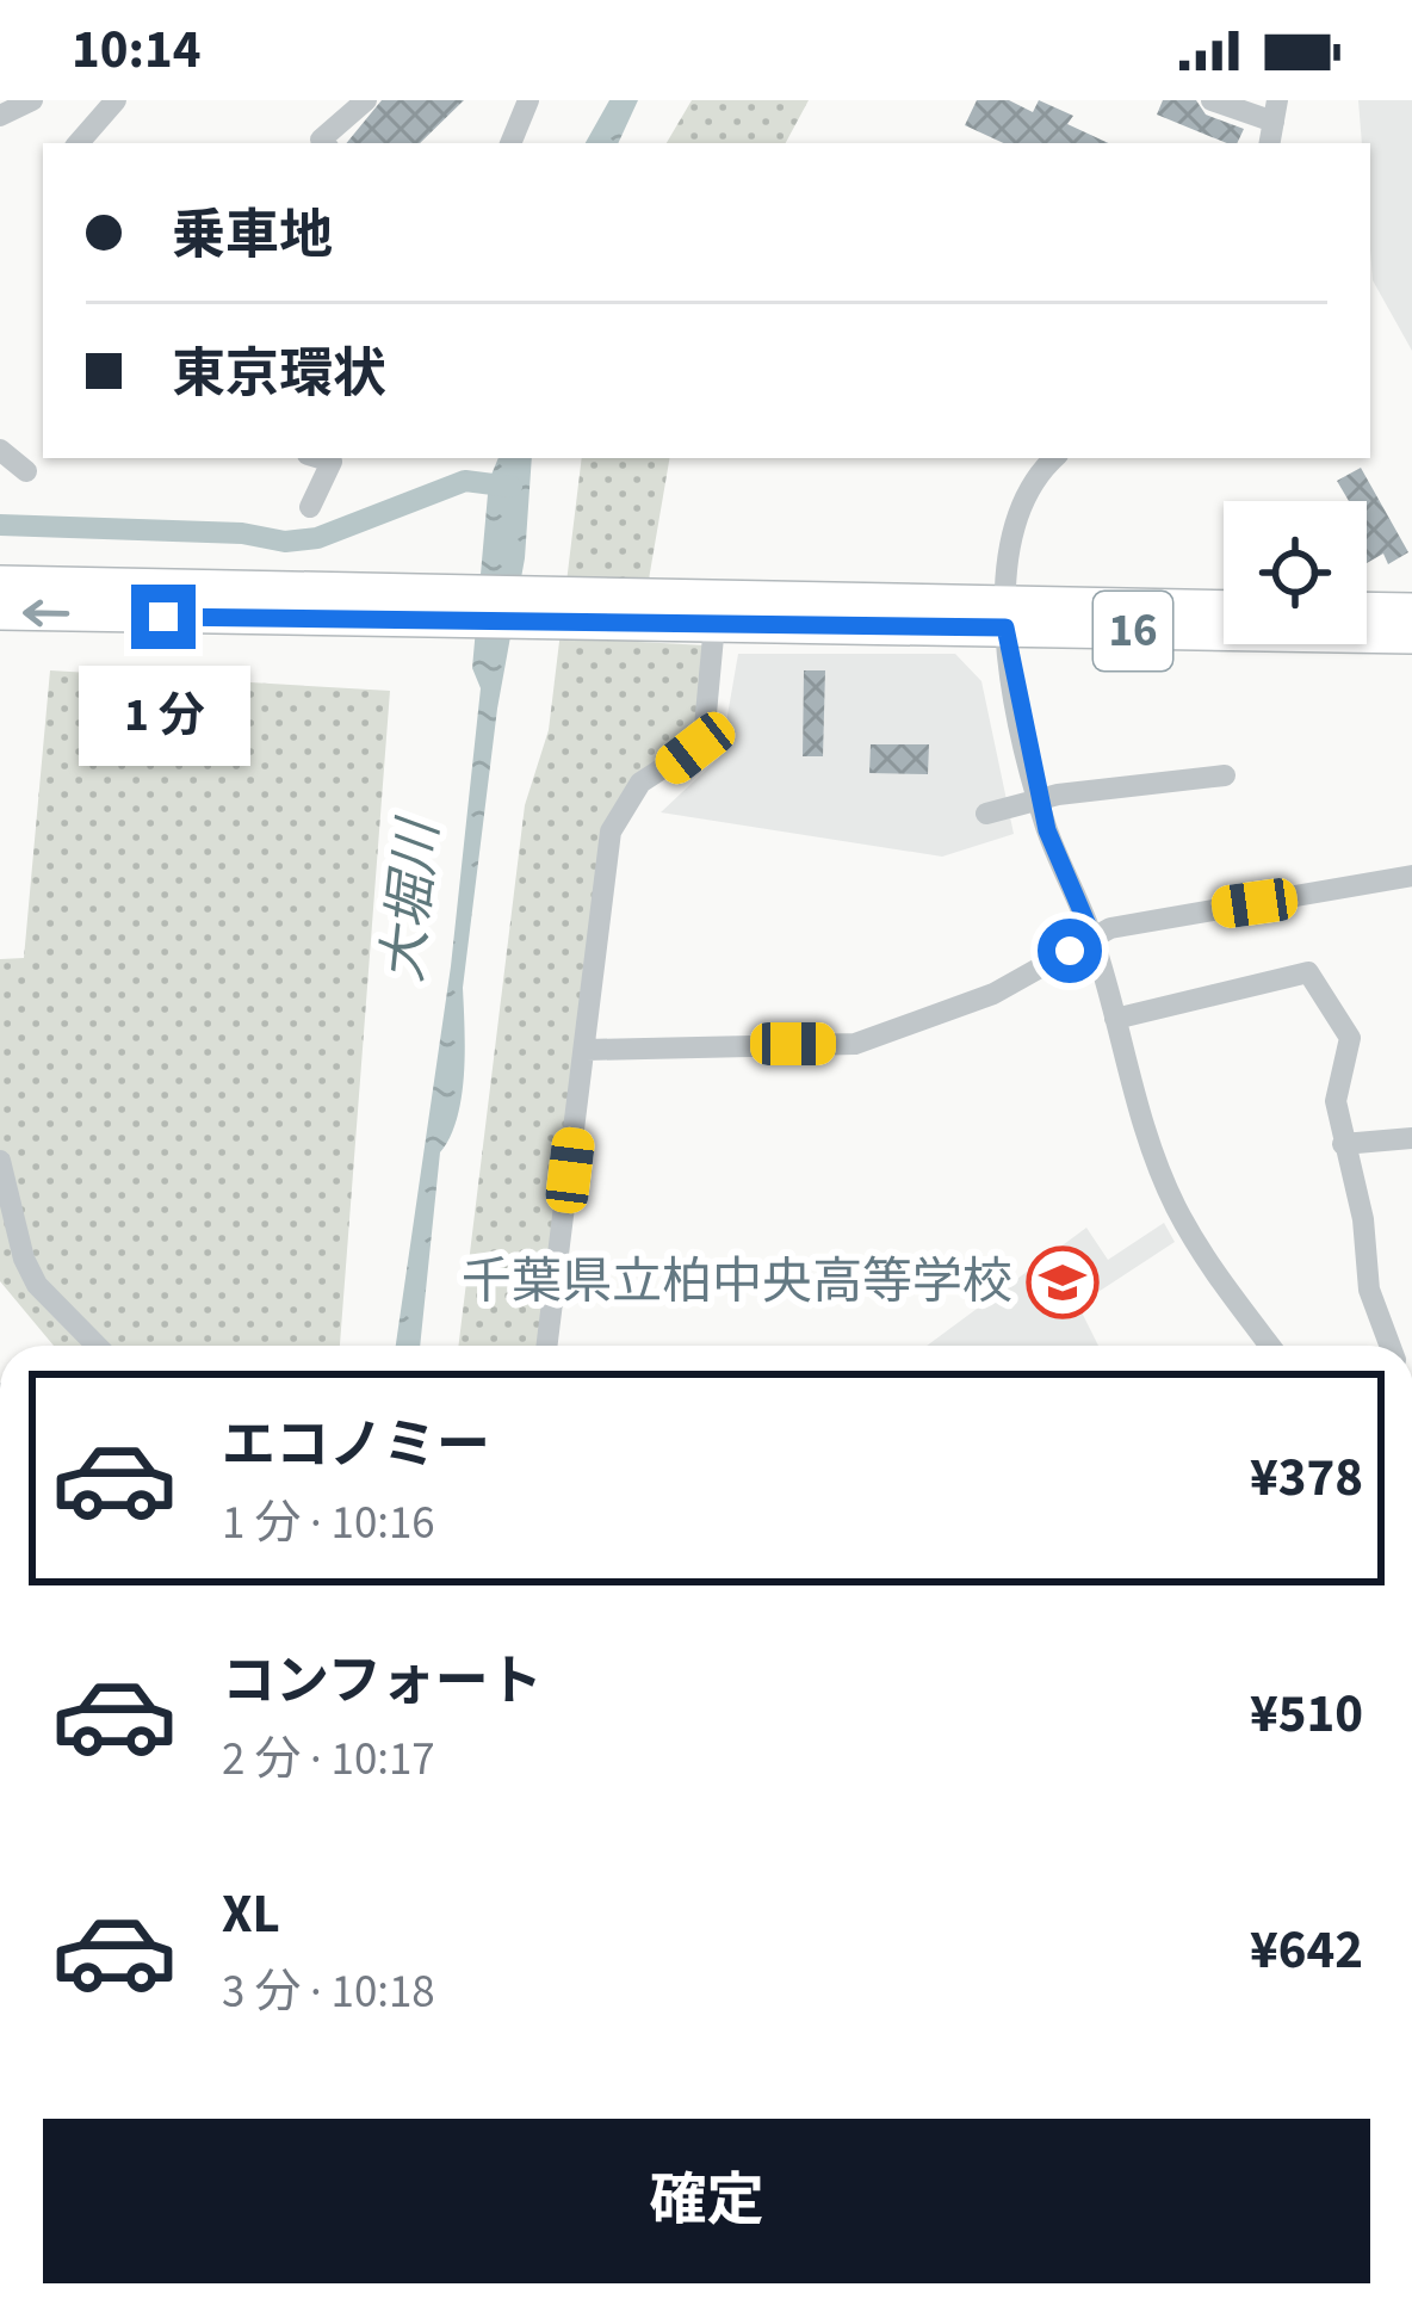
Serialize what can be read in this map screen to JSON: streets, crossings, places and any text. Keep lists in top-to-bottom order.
{
  "streets": {
    "highway": ["16"]
  },
  "water": ["大堀川"],
  "places": {
    "school or university": ["千葉県立柏中央高等学校"]
  },
  "page": {
    "status": "10:14",
    "banner": ["乗車地", "東京環状"],
    "bubble": "1 分",
    "list": [
      {
        "name": "エコノミー",
        "note": "1 分 · 10:16",
        "value": "¥378"
      },
      {
        "name": "コンフォート",
        "note": "2 分 · 10:17",
        "value": "¥510"
      },
      {
        "name": "XL",
        "note": "3 分 · 10:18",
        "value": "¥642"
      }
    ],
    "buttons": "確定"
  }
}
